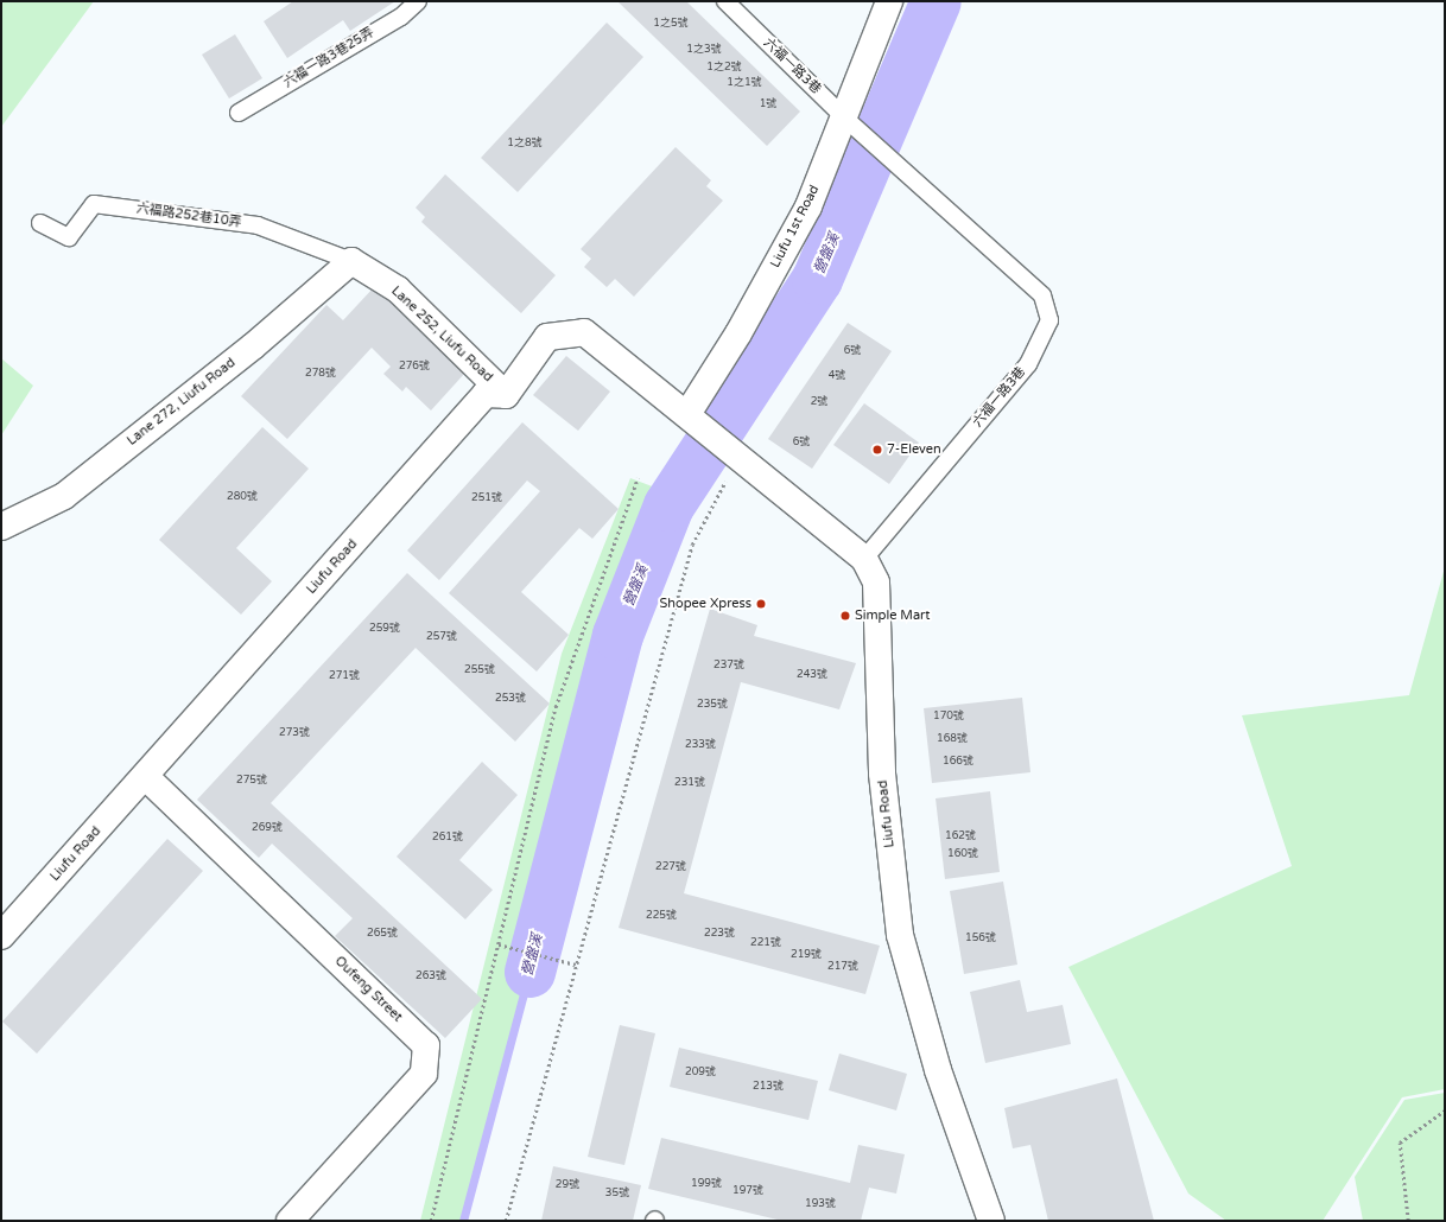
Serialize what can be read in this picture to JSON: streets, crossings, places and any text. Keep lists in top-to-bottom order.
{
  "streets": {
    "street": [
      "Liufu 1st Road",
      "Lane 252, Liufu Road",
      "Lane 272, Liufu Road",
      "Liufu Road",
      "Oufeng Street"
    ],
    "lane": ["六福一路3巷25弄", "六福一路3巷", "六福路252巷10弄"]
  },
  "crossings": [
    ["六福一路3巷", "Liufu 1st Road"],
    ["六福一路3巷", "Liufu Road"],
    ["六福路252巷10弄", "Lane 252, Liufu Road"],
    ["六福路252巷10弄", "Lane 272, Liufu Road"],
    ["Liufu 1st Road", "Liufu Road"],
    ["Lane 252, Liufu Road", "Lane 272, Liufu Road"],
    ["Lane 252, Liufu Road", "Liufu Road"],
    ["Liufu Road", "Oufeng Street"]
  ],
  "water": ["營盤溪"],
  "places": ["7-Eleven", "Shopee Xpress", "Simple Mart"],
  "house_numbers": [
    "1之5號",
    "1之3號",
    "1之2號",
    "1之1號",
    "1號",
    "1之8號",
    "6號",
    "276號",
    "278號",
    "4號",
    "2號",
    "6號",
    "280號",
    "251號",
    "259號",
    "257號",
    "237號",
    "255號",
    "243號",
    "271號",
    "253號",
    "235號",
    "170號",
    "273號",
    "168號",
    "233號",
    "166號",
    "275號",
    "231號",
    "269號",
    "162號",
    "261號",
    "160號",
    "227號",
    "225號",
    "265號",
    "223號",
    "156號",
    "221號",
    "219號",
    "217號",
    "263號",
    "209號",
    "213號",
    "199號",
    "29號",
    "197號",
    "35號",
    "193號"
  ]
}
